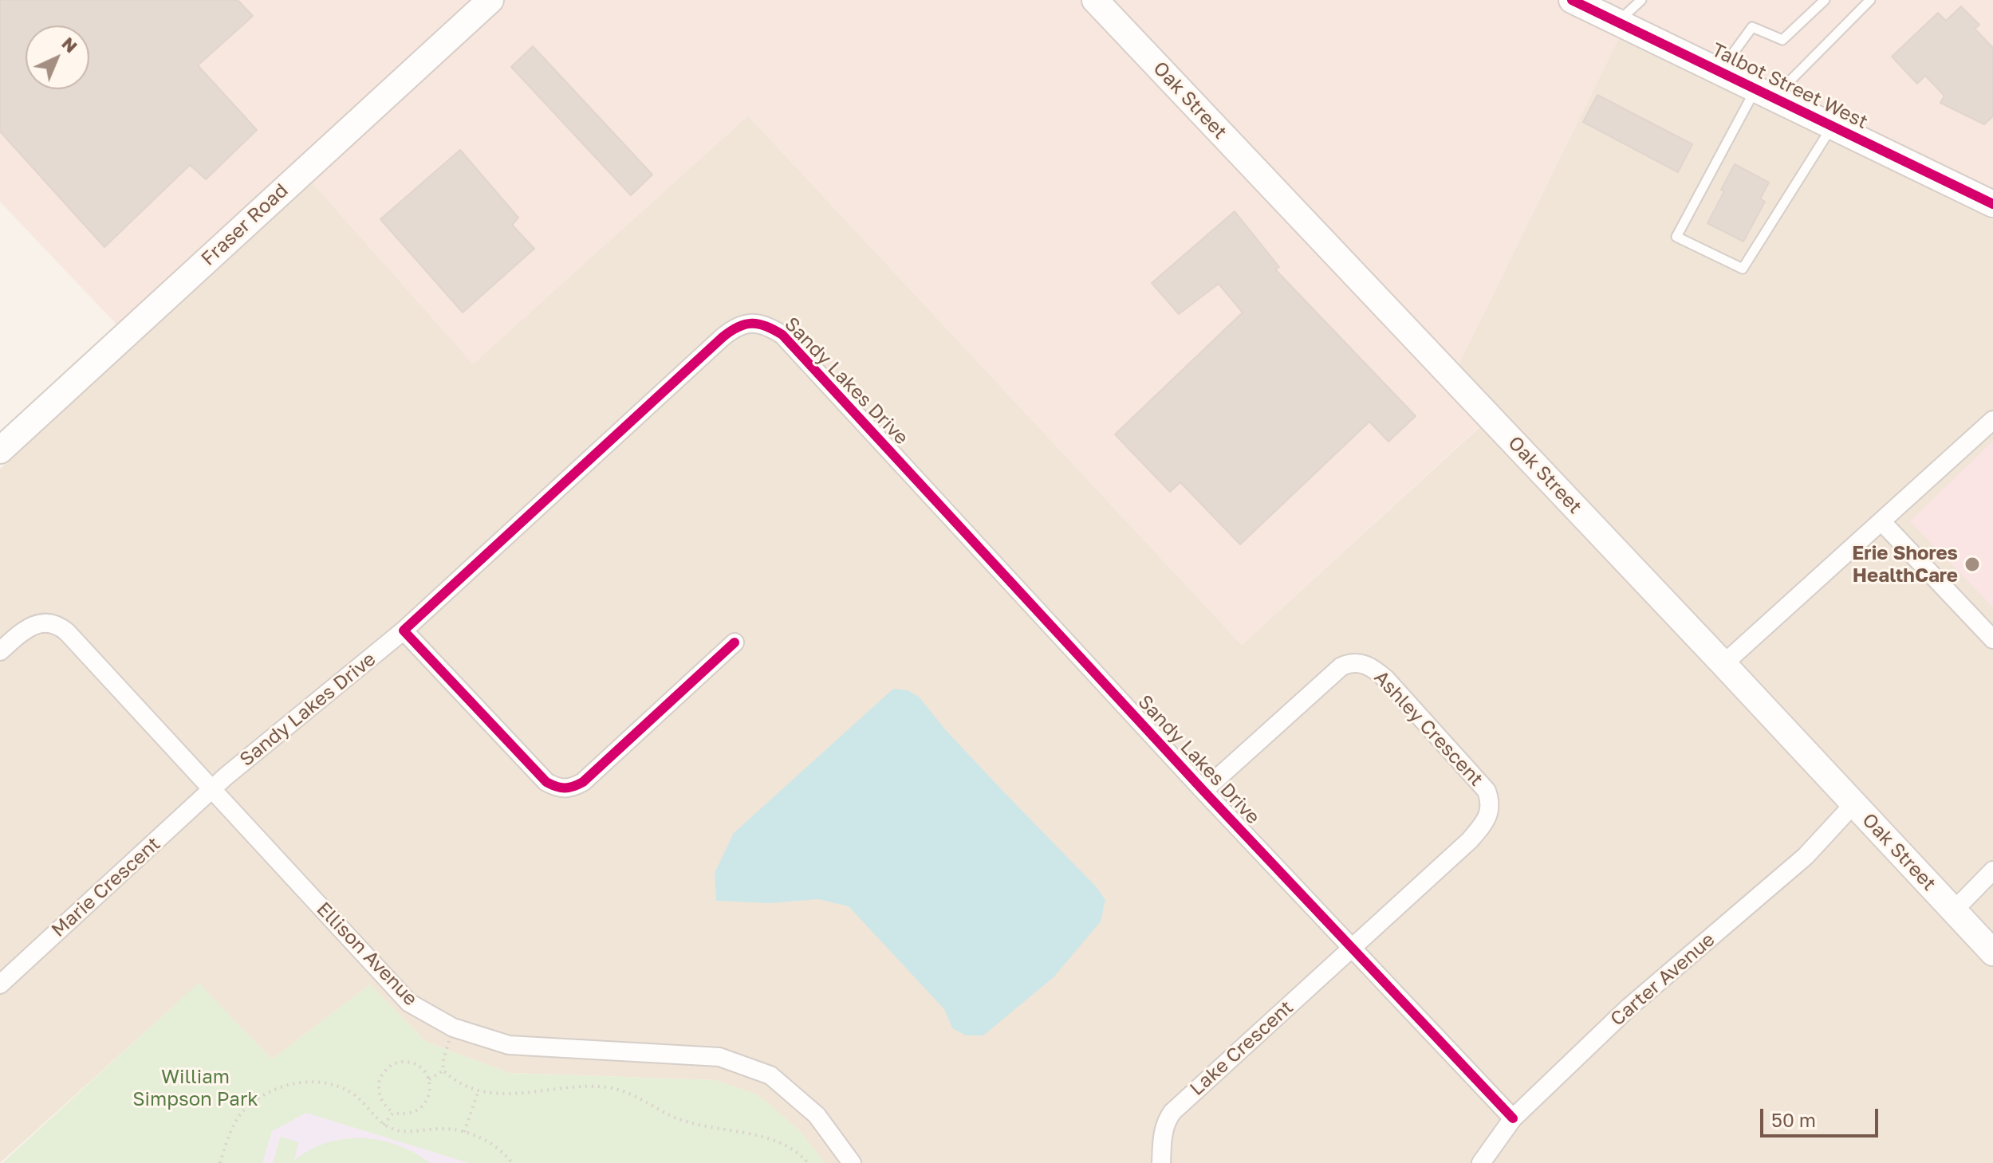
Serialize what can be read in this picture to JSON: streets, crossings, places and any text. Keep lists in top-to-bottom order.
{
  "streets": {
    "main road": ["Talbot Street West", "Oak Street", "Fraser Road"],
    "street": [
      "Sandy Lakes Drive",
      "Ashley Crescent",
      "Marie Crescent",
      "Ellison Avenue",
      "Carter Avenue",
      "Lake Crescent"
    ]
  },
  "crossings": [
    ["Oak Street", "Carter Avenue"],
    ["Sandy Lakes Drive", "Ashley Crescent"],
    ["Sandy Lakes Drive", "Marie Crescent"],
    ["Sandy Lakes Drive", "Ellison Avenue"],
    ["Sandy Lakes Drive", "Carter Avenue"],
    ["Sandy Lakes Drive", "Lake Crescent"],
    ["Ashley Crescent", "Lake Crescent"],
    ["Marie Crescent", "Ellison Avenue"]
  ],
  "parks": ["William Simpson Park"],
  "places": ["Erie Shores HealthCare"],
  "scale_bar": "50 m",
  "north": "top right"
}
